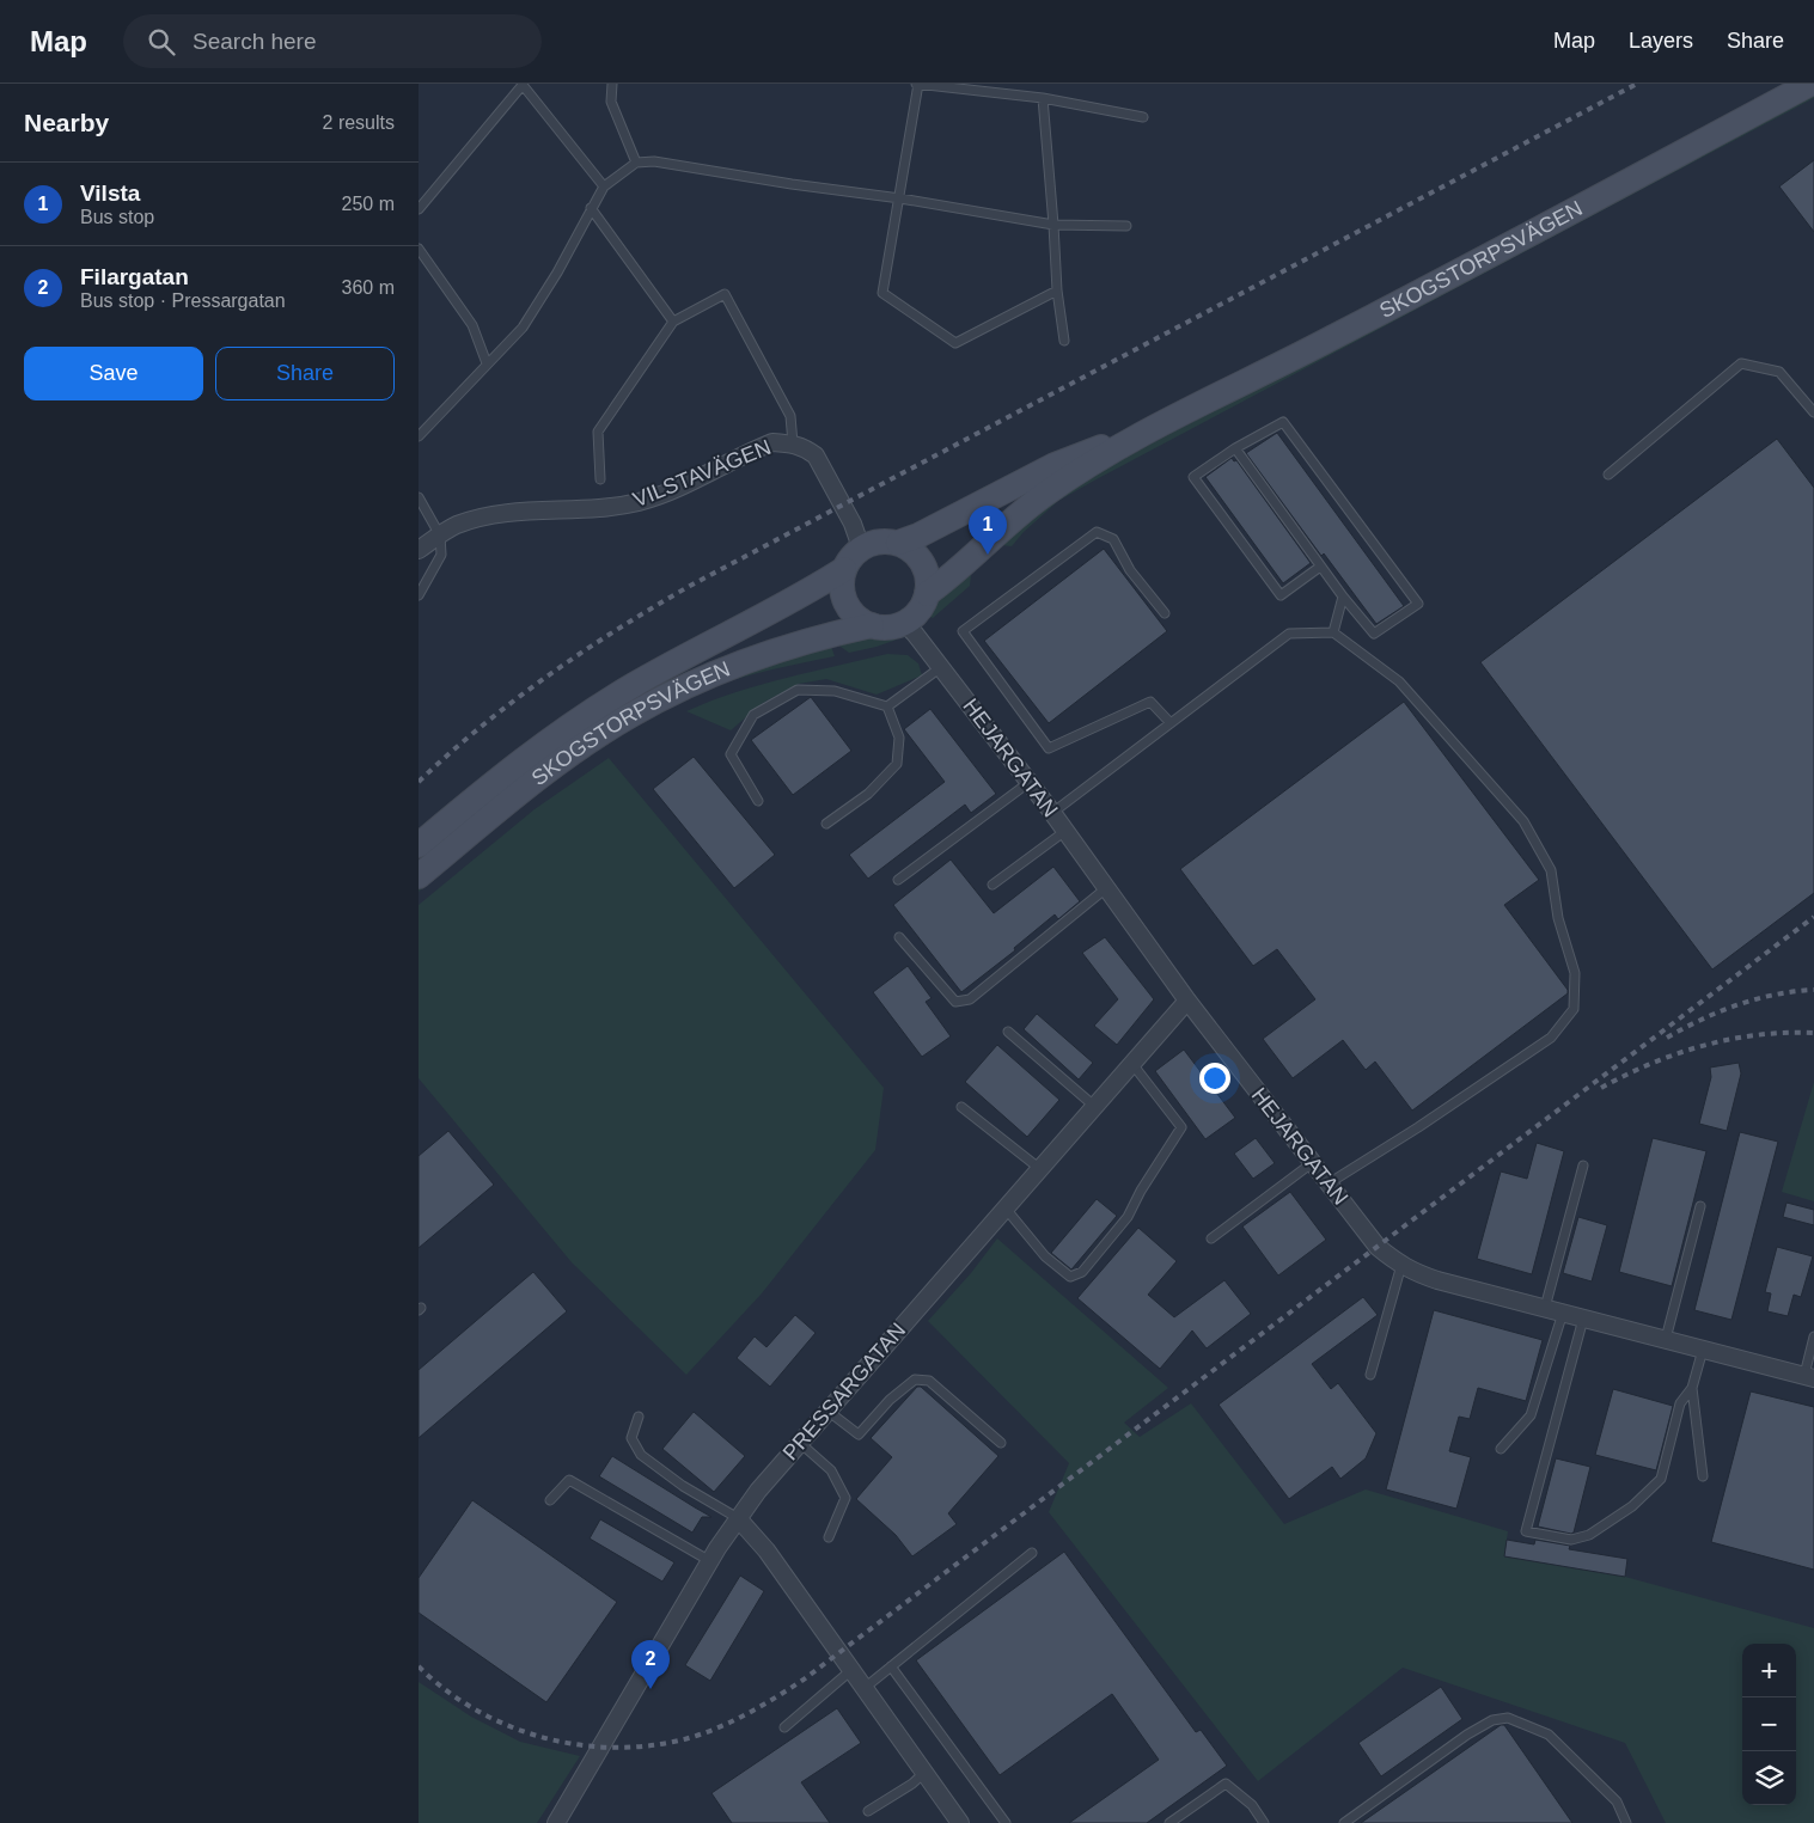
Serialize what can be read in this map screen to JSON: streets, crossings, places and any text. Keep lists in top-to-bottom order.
{
  "streets": {
    "main road": ["SKOGSTORPSVÄGEN"],
    "street": ["VILSTAVÄGEN", "HEJARGATAN", "PRESSARGATAN"]
  },
  "crossings": [
    ["SKOGSTORPSVÄGEN", "VILSTAVÄGEN"],
    ["SKOGSTORPSVÄGEN", "HEJARGATAN"],
    ["VILSTAVÄGEN", "HEJARGATAN"],
    ["HEJARGATAN", "PRESSARGATAN"]
  ],
  "page": {
    "header": "Map",
    "search": "Search here",
    "nav": ["Map", "Layers", "Share"],
    "heading": ["Nearby", "2 results"],
    "list": [
      {
        "mark": "1",
        "name": "Vilsta",
        "note": "Bus stop",
        "value": "250 m"
      },
      {
        "mark": "2",
        "name": "Filargatan",
        "note": "Bus stop · Pressargatan",
        "value": "360 m"
      }
    ],
    "buttons": ["Save", "Share"],
    "pins": ["1", "2"],
    "map_buttons": ["+", "−"]
  }
}
